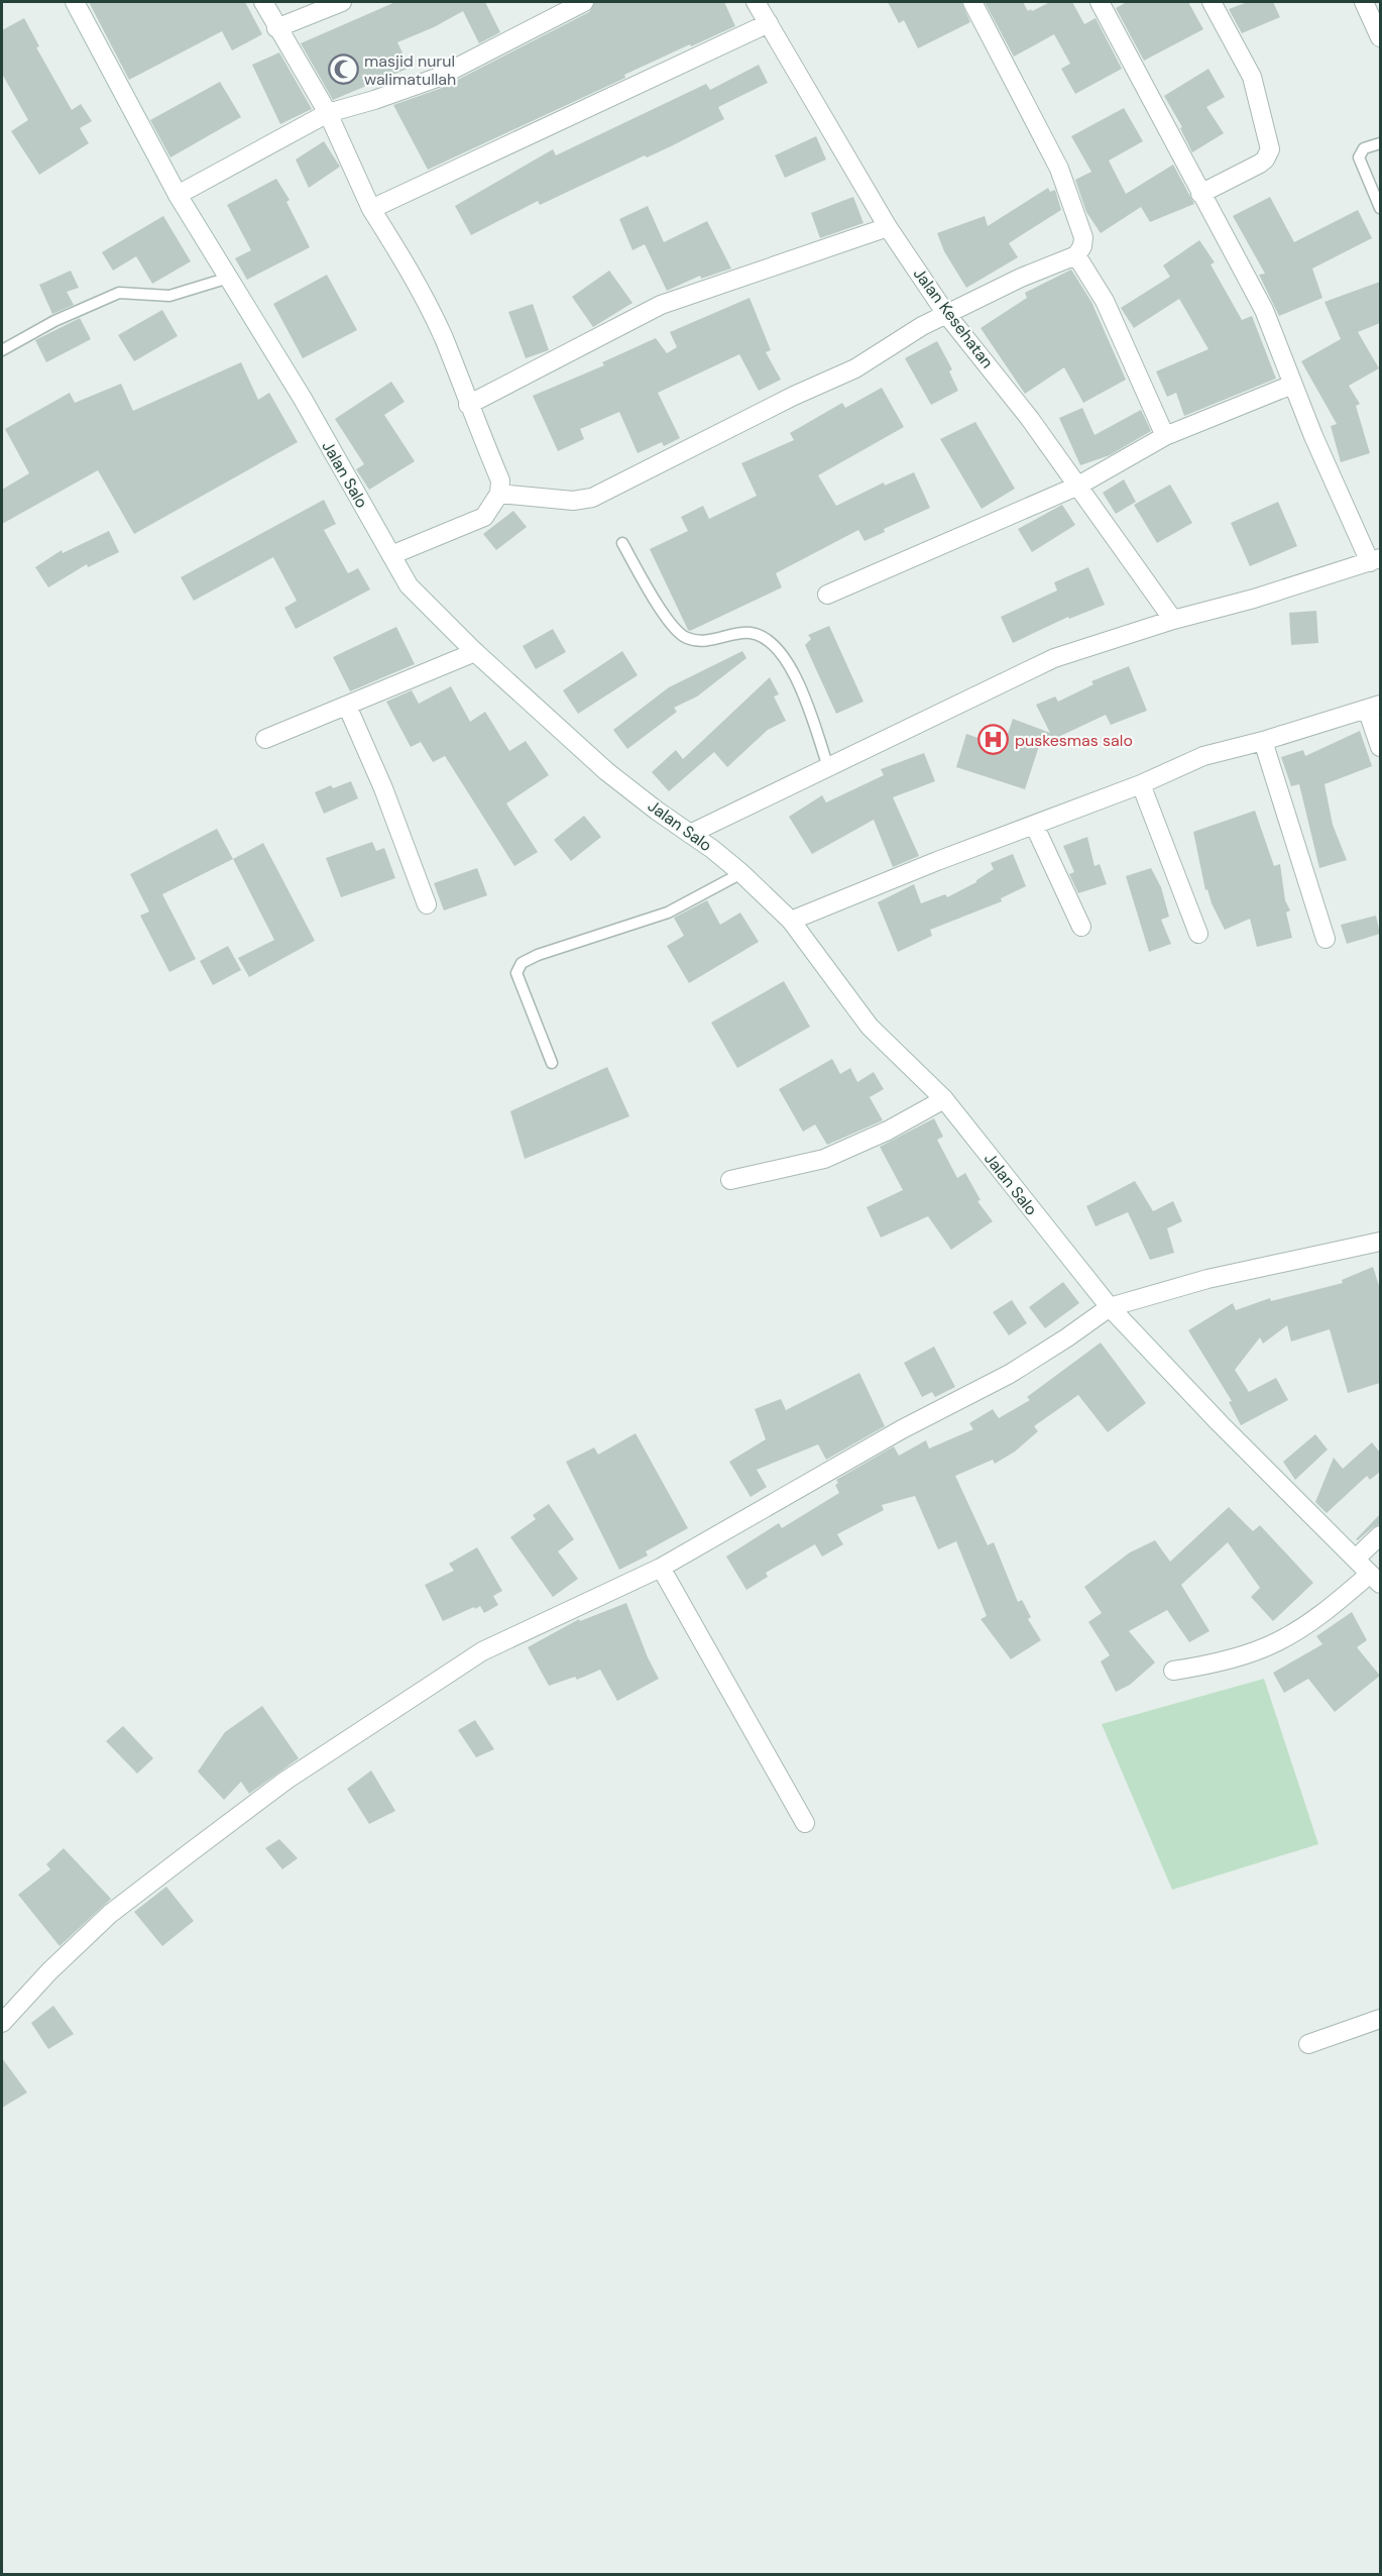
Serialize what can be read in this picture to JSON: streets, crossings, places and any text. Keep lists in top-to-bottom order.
{
  "streets": {
    "street": ["Jalan Kesehatan", "Jalan Salo"]
  },
  "places": {
    "mosque": ["masjid nurul walimatullah"],
    "hospital": ["puskesmas salo"]
  }
}
